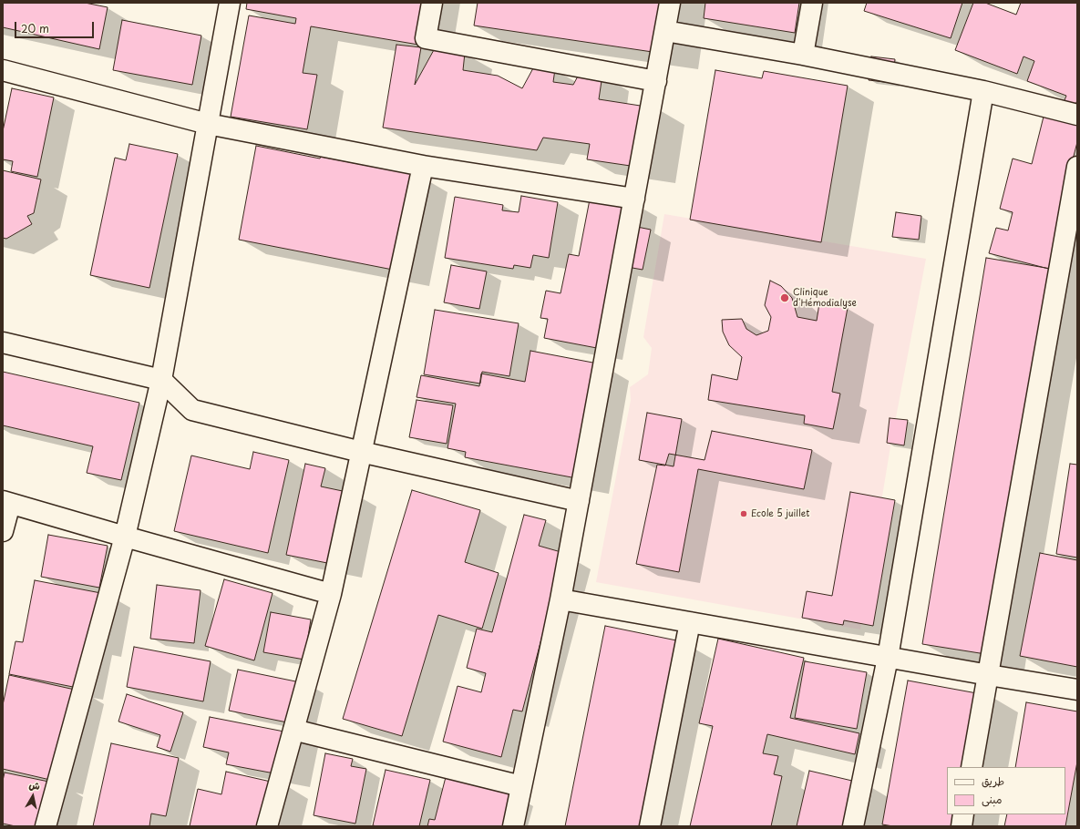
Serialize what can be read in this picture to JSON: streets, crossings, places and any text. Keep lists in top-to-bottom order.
{
  "places": ["Clinique d'Hémodialyse", "Ecole 5 juillet"],
  "legend": ["طريق", "مبنى"],
  "scale_bar": "20 m",
  "north": "top"
}
